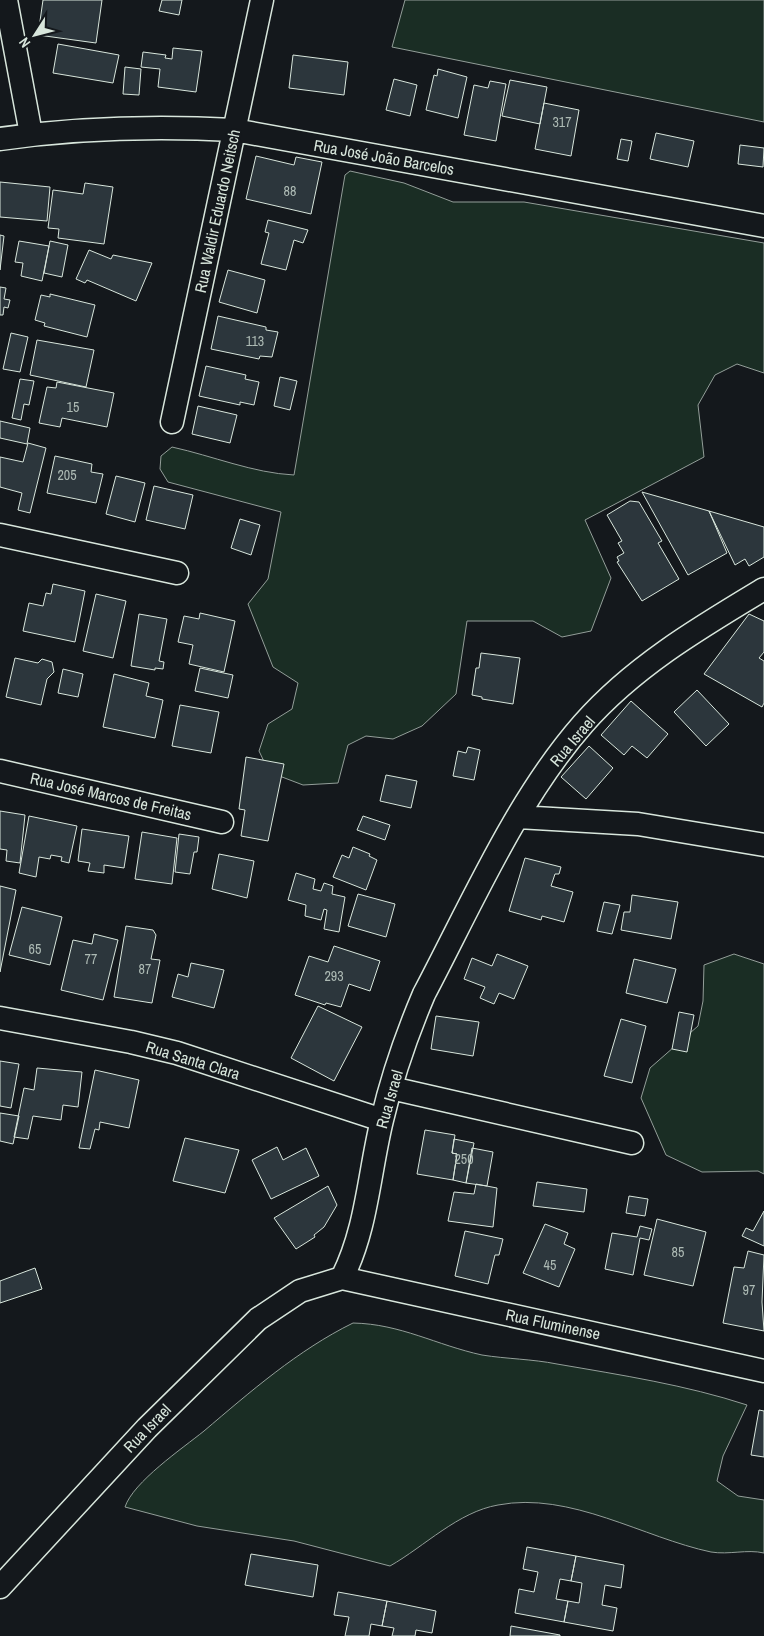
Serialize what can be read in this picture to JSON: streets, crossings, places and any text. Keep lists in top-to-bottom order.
{
  "streets": {
    "street": [
      "Rua José João Barcelos",
      "Rua Waldir Eduardo Neitsch",
      "Rua Israel",
      "Rua José Marcos de Freitas",
      "Rua Santa Clara",
      "Rua Fluminense"
    ]
  },
  "crossings": [
    ["Rua José João Barcelos", "Rua Waldir Eduardo Neitsch"],
    ["Rua Israel", "Rua Santa Clara"],
    ["Rua Israel", "Rua Fluminense"]
  ],
  "house_numbers": [
    "317",
    "88",
    "113",
    "15",
    "205",
    "65",
    "77",
    "87",
    "293",
    "250",
    "85",
    "45",
    "97"
  ],
  "north": "bottom left"
}
